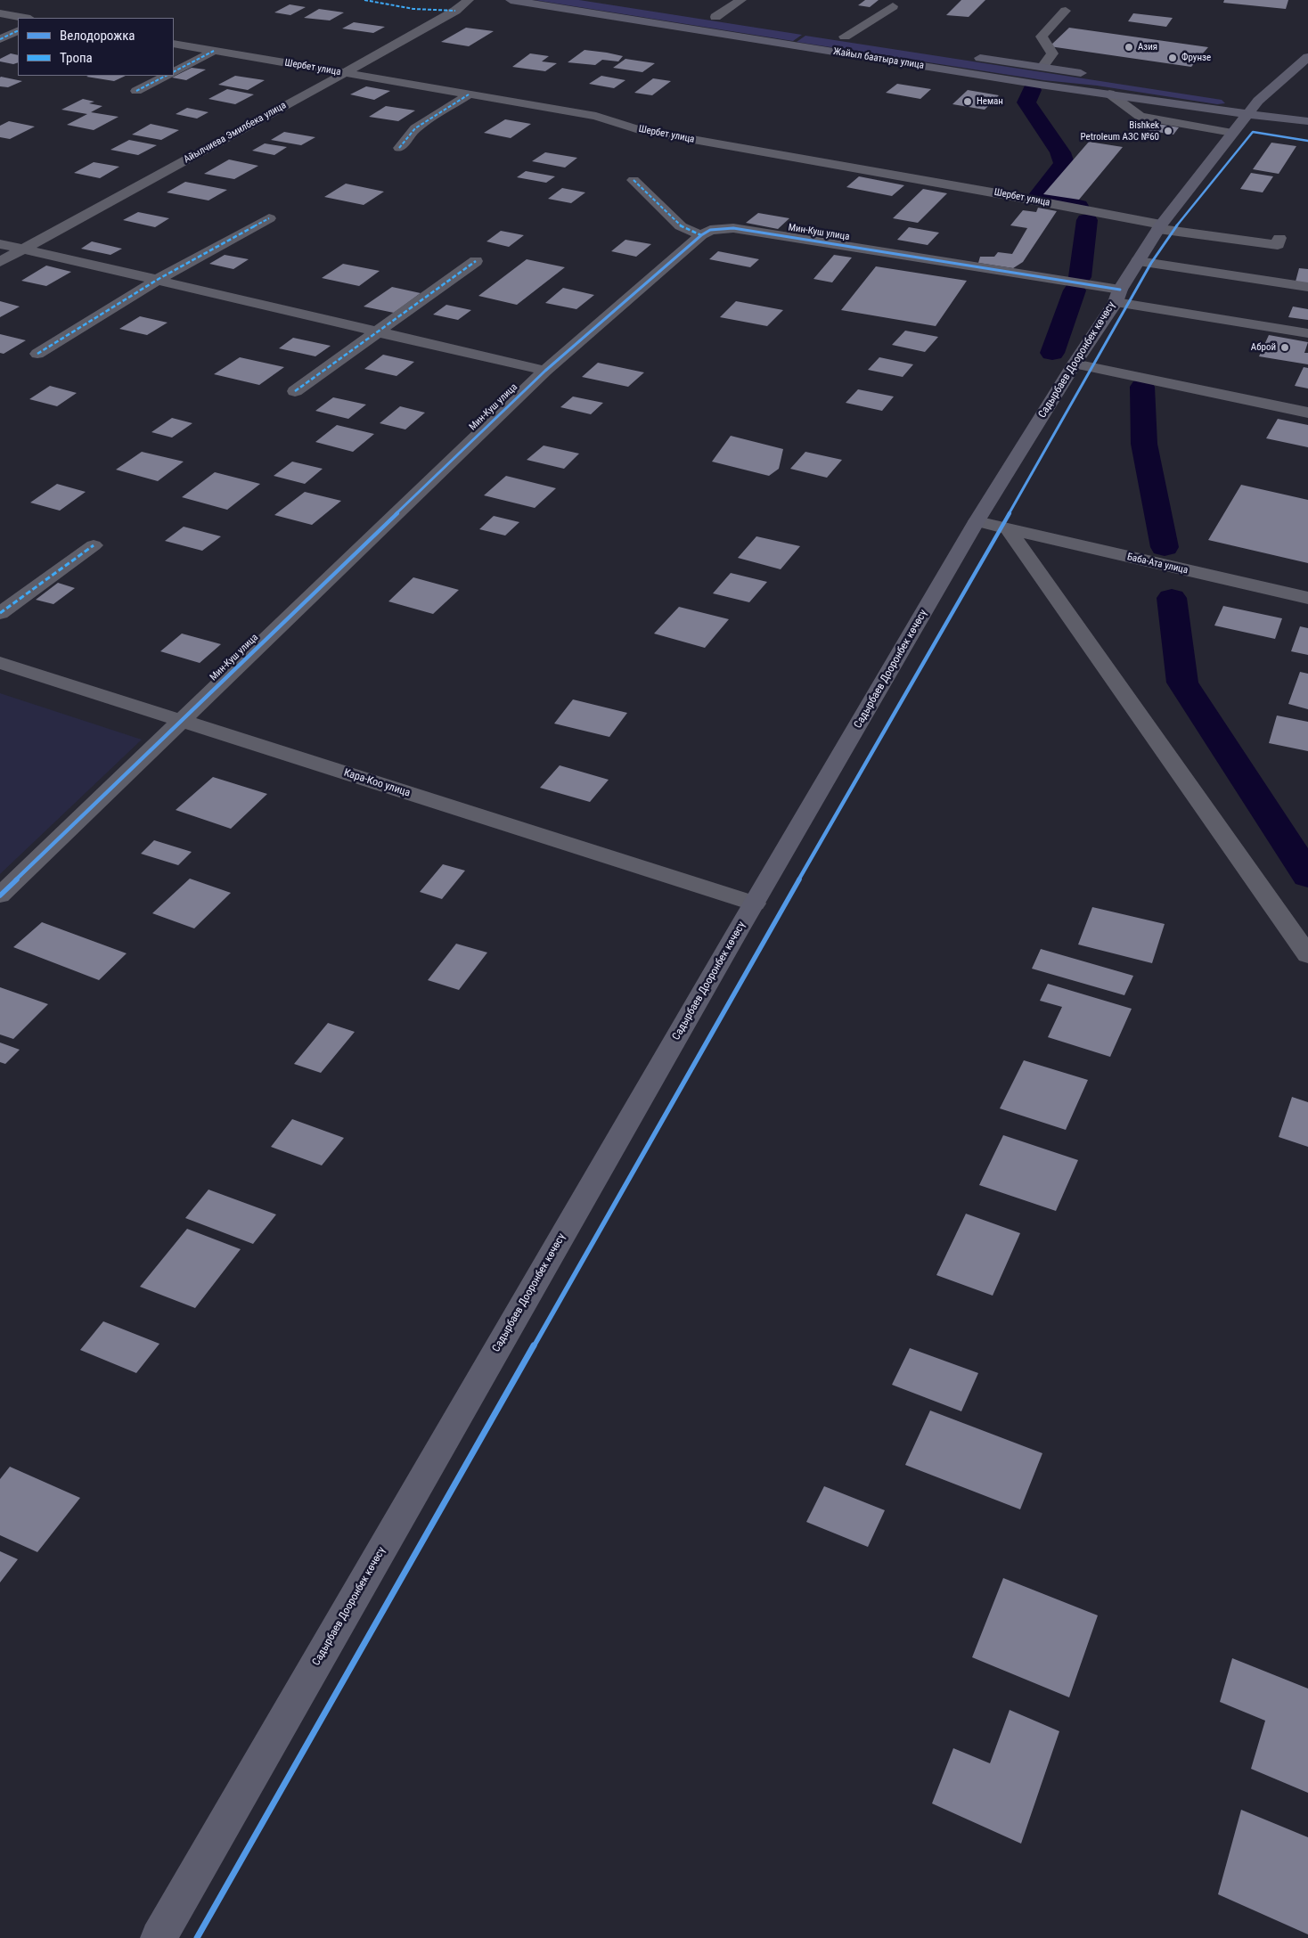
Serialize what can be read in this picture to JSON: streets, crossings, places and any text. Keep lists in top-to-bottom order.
{
  "streets": {
    "main road": ["Жайыл баатыра улица", "Садырбаев Дооронбек көчөсү"],
    "street": [
      "Шербет улица",
      "Айылчиева Эмилбека улица",
      "Мин-Куш улица",
      "Баба-Ата улица",
      "Кара-Коо улица"
    ]
  },
  "crossings": [
    ["Жайыл баатыра улица", "Садырбаев Дооронбек көчөсү"],
    ["Шербет улица", "Айылчиева Эмилбека улица"],
    ["Шербет улица", "Садырбаев Дооронбек көчөсү"],
    ["Мин-Куш улица", "Садырбаев Дооронбек көчөсү"],
    ["Мин-Куш улица", "Кара-Коо улица"],
    ["Садырбаев Дооронбек көчөсү", "Баба-Ата улица"],
    ["Садырбаев Дооронбек көчөсү", "Кара-Коо улица"]
  ],
  "places": [
    "Азия",
    "Фрунзе",
    "Неман",
    "Bishkek Petroleum АЗС №60",
    "Аброй"
  ],
  "legend": ["Велодорожка", "Тропа"]
}
